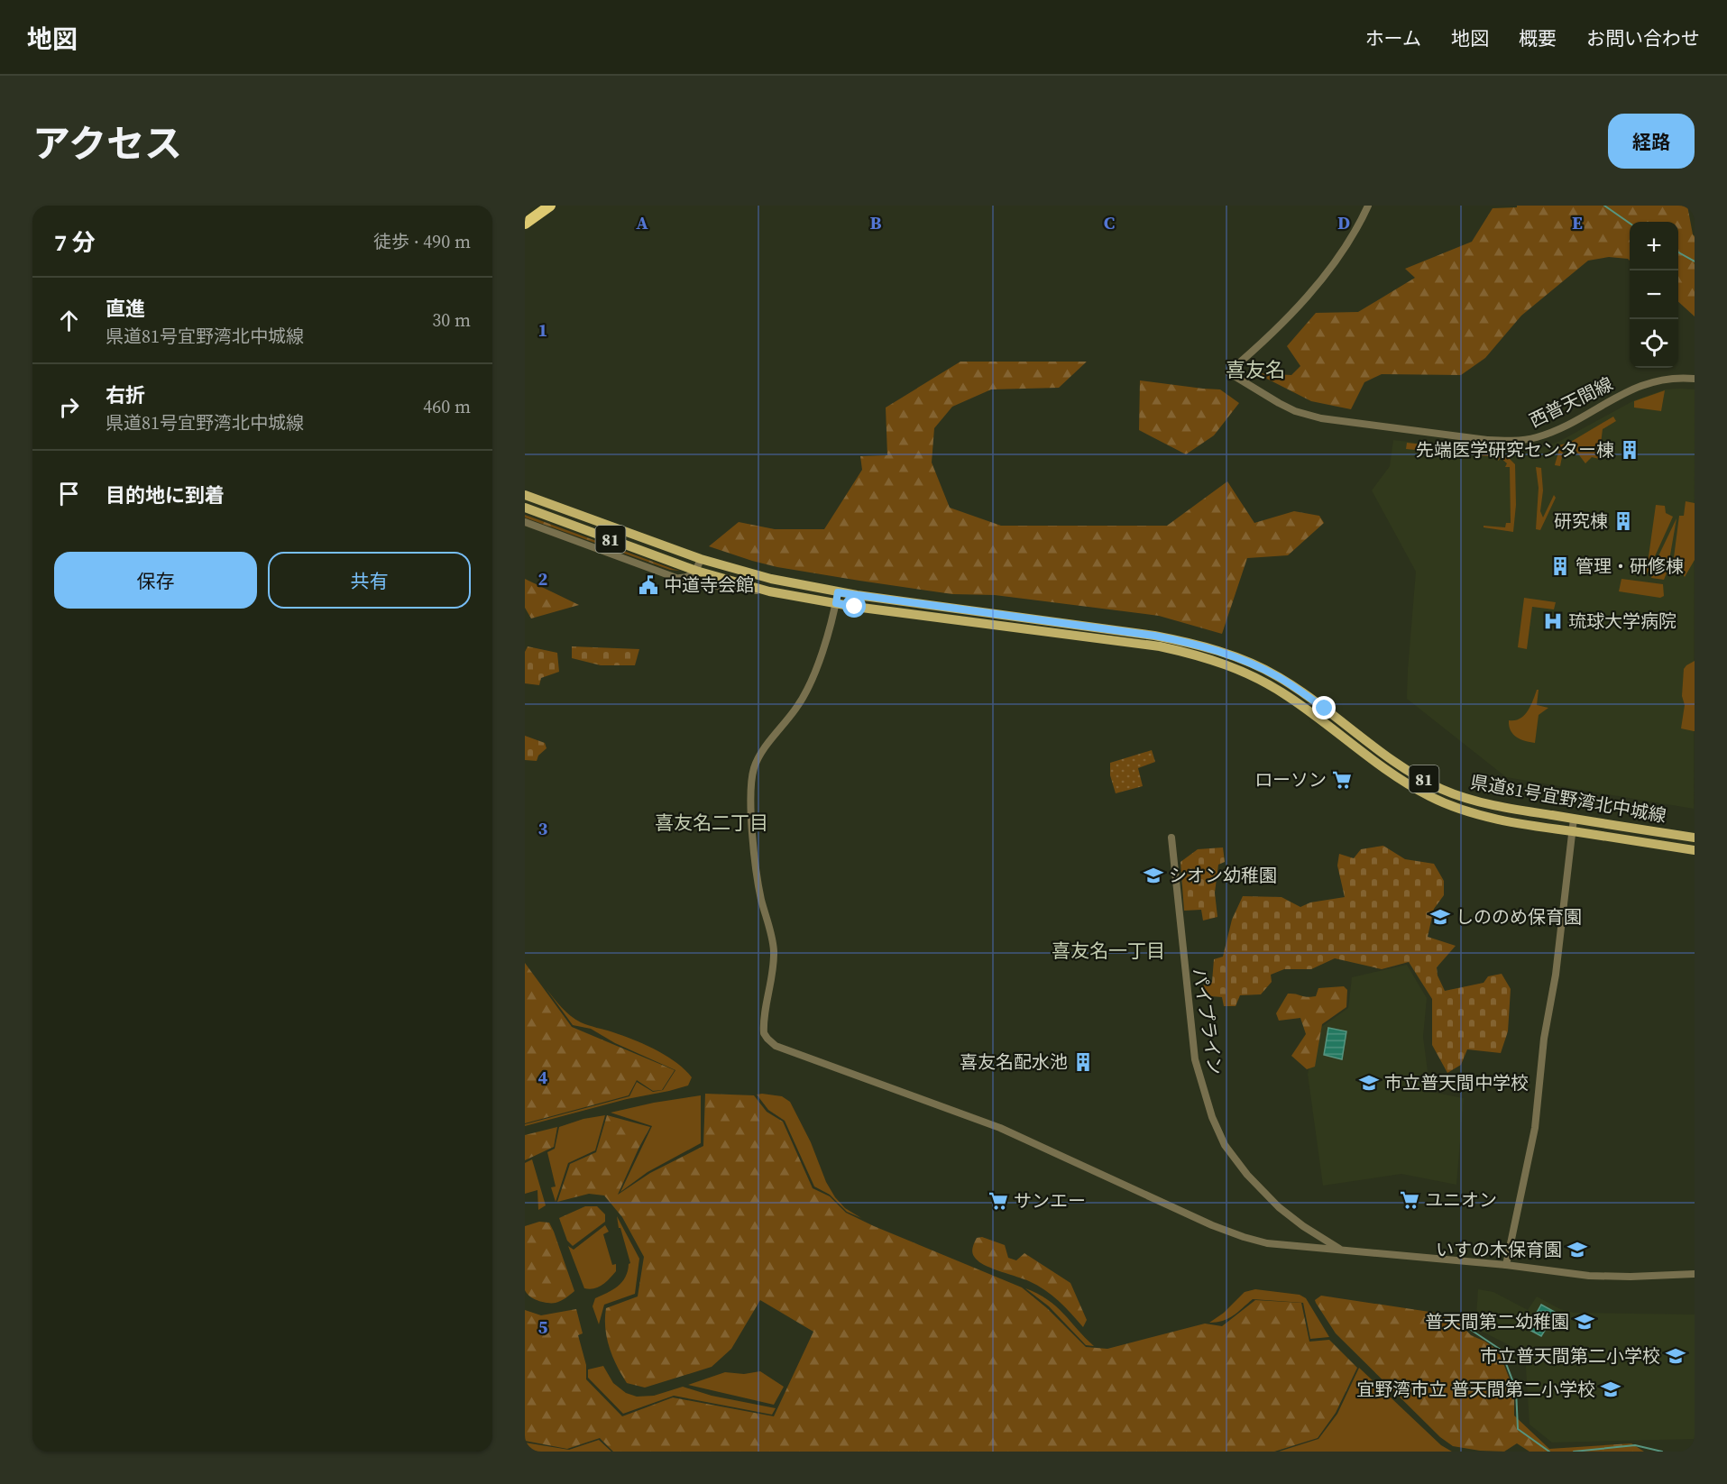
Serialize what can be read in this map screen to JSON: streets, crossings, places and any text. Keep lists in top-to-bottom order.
{
  "streets": {
    "main road": ["81", "県道81号宜野湾北中城線"],
    "street": ["西普天間線", "パイプライン"]
  },
  "districts": ["喜友名", "喜友名二丁目", "喜友名一丁目"],
  "places": {
    "building": [
      "先端医学研究センター棟",
      "研究棟",
      "管理・研修棟",
      "喜友名配水池"
    ],
    "public building": ["中道寺会館"],
    "hospital": ["琉球大学病院"],
    "supermarket": ["ローソン", "ユニオン", "サンエー"],
    "school or university": [
      "シオン幼稚園",
      "しののめ保育園",
      "市立普天間中学校",
      "いすの木保育園",
      "普天間第二幼稚園",
      "市立普天間第二小学校",
      "宜野湾市立 普天間第二小学校"
    ]
  },
  "page": {
    "header": "地図",
    "nav": [
      "ホーム",
      "地図",
      "概要",
      "お問い合わせ"
    ],
    "title": "アクセス",
    "buttons": [
      "経路",
      ["保存", "共有"]
    ],
    "heading": ["7 分", "徒歩 · 490 m"],
    "map_buttons": ["+", "−"],
    "list": [
      ["直進", "県道81号宜野湾北中城線", "30 m"],
      ["右折", "県道81号宜野湾北中城線", "460 m"],
      "目的地に到着"
    ]
  },
  "grid": {
    "columns": [
      "A",
      "B",
      "C",
      "D",
      "E"
    ],
    "rows": [
      "1",
      "2",
      "3",
      "4",
      "5"
    ]
  }
}
